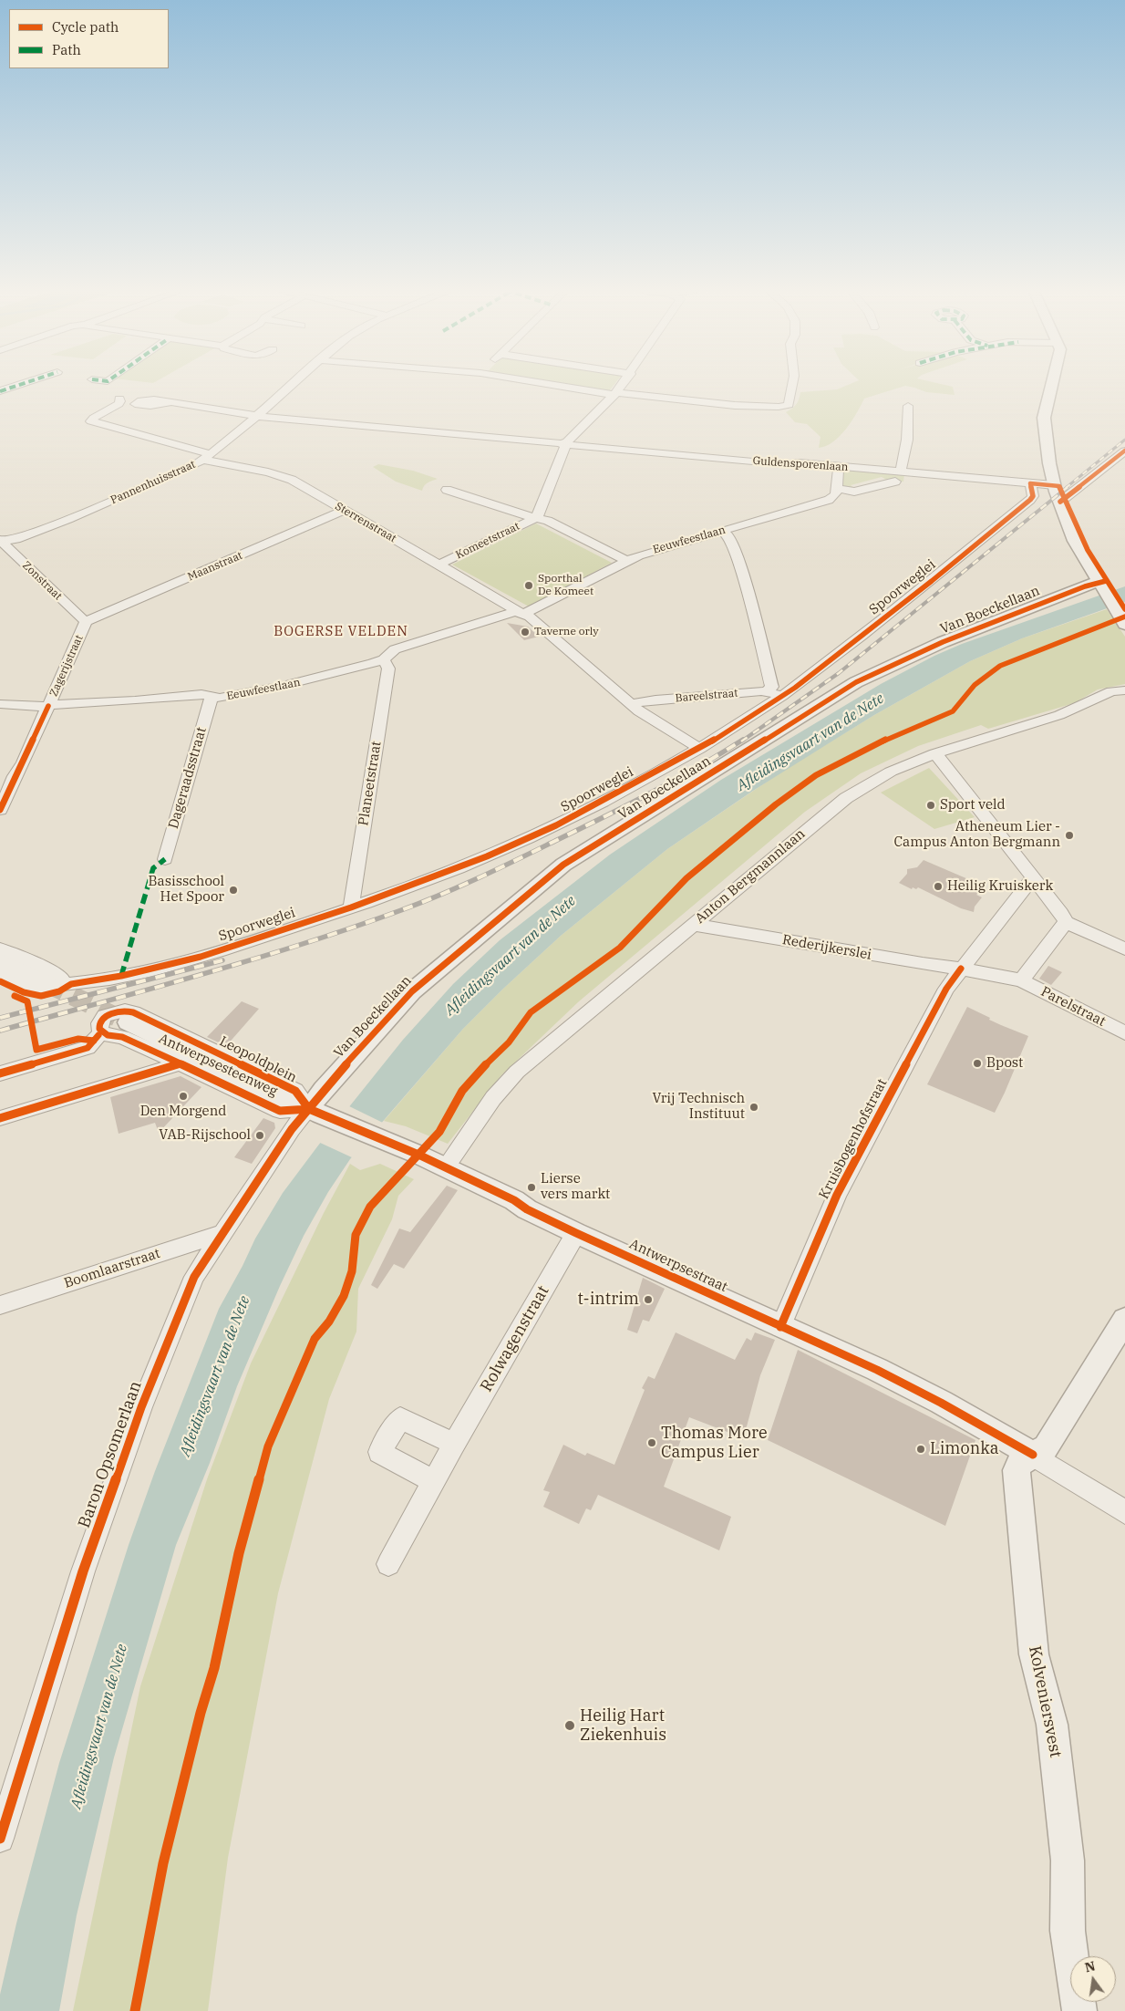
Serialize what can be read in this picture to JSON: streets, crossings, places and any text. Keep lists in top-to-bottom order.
{
  "streets": {
    "street": [
      "Guldensporenlaan",
      "Pannenhuisstraat",
      "Sterrenstraat",
      "Eeuwfeestlaan",
      "Komeetstraat",
      "Maanstraat",
      "Zonstraat",
      "Spoorweglei",
      "Van Boeckellaan",
      "Zagerijstraat",
      "Bareelstraat",
      "Dageraadsstraat",
      "Planeetstraat",
      "Anton Bergmannlaan",
      "Rederijkerslei",
      "Parelstraat",
      "Leopoldplein",
      "Antwerpsesteenweg",
      "Kruisbogenhofstraat",
      "Antwerpsestraat",
      "Boomlaarstraat",
      "Rolwagenstraat",
      "Baron Opsomerlaan",
      "Kolveniersvest"
    ]
  },
  "crossings": [
    ["Guldensporenlaan", "Pannenhuisstraat"],
    ["Guldensporenlaan", "Komeetstraat"],
    ["Guldensporenlaan", "Spoorweglei"],
    ["Pannenhuisstraat", "Sterrenstraat"],
    ["Pannenhuisstraat", "Zonstraat"],
    ["Sterrenstraat", "Eeuwfeestlaan"],
    ["Sterrenstraat", "Komeetstraat"],
    ["Sterrenstraat", "Maanstraat"],
    ["Eeuwfeestlaan", "Komeetstraat"],
    ["Eeuwfeestlaan", "Zagerijstraat"],
    ["Eeuwfeestlaan", "Dageraadsstraat"],
    ["Eeuwfeestlaan", "Planeetstraat"],
    ["Maanstraat", "Zonstraat"],
    ["Maanstraat", "Zagerijstraat"],
    ["Zonstraat", "Zagerijstraat"],
    ["Spoorweglei", "Bareelstraat"],
    ["Spoorweglei", "Planeetstraat"],
    ["Van Boeckellaan", "Leopoldplein"],
    ["Van Boeckellaan", "Antwerpsesteenweg"],
    ["Van Boeckellaan", "Antwerpsestraat"],
    ["Van Boeckellaan", "Baron Opsomerlaan"],
    ["Anton Bergmannlaan", "Rederijkerslei"],
    ["Anton Bergmannlaan", "Antwerpsestraat"],
    ["Rederijkerslei", "Parelstraat"],
    ["Rederijkerslei", "Kruisbogenhofstraat"],
    ["Leopoldplein", "Antwerpsesteenweg"],
    ["Leopoldplein", "Antwerpsestraat"],
    ["Leopoldplein", "Baron Opsomerlaan"],
    ["Antwerpsesteenweg", "Antwerpsestraat"],
    ["Antwerpsesteenweg", "Baron Opsomerlaan"],
    ["Kruisbogenhofstraat", "Antwerpsestraat"],
    ["Antwerpsestraat", "Rolwagenstraat"],
    ["Antwerpsestraat", "Baron Opsomerlaan"],
    ["Antwerpsestraat", "Kolveniersvest"],
    ["Boomlaarstraat", "Baron Opsomerlaan"]
  ],
  "districts": ["BOGERSE VELDEN"],
  "water": ["Afleidingsvaart van de Nete"],
  "places": [
    "Sporthal De Komeet",
    "Taverne orly",
    "Sport veld",
    "Atheneum Lier - Campus Anton Bergmann",
    "Heilig Kruiskerk",
    "Basisschool Het Spoor",
    "Bpost",
    "Den Morgend",
    "Vrij Technisch Instituut",
    "VAB-Rijschool",
    "Lierse vers markt",
    "t-intrim",
    "Thomas More Campus Lier",
    "Limonka",
    "Heilig Hart Ziekenhuis"
  ],
  "legend": ["Cycle path", "Path"],
  "north": "top"
}
